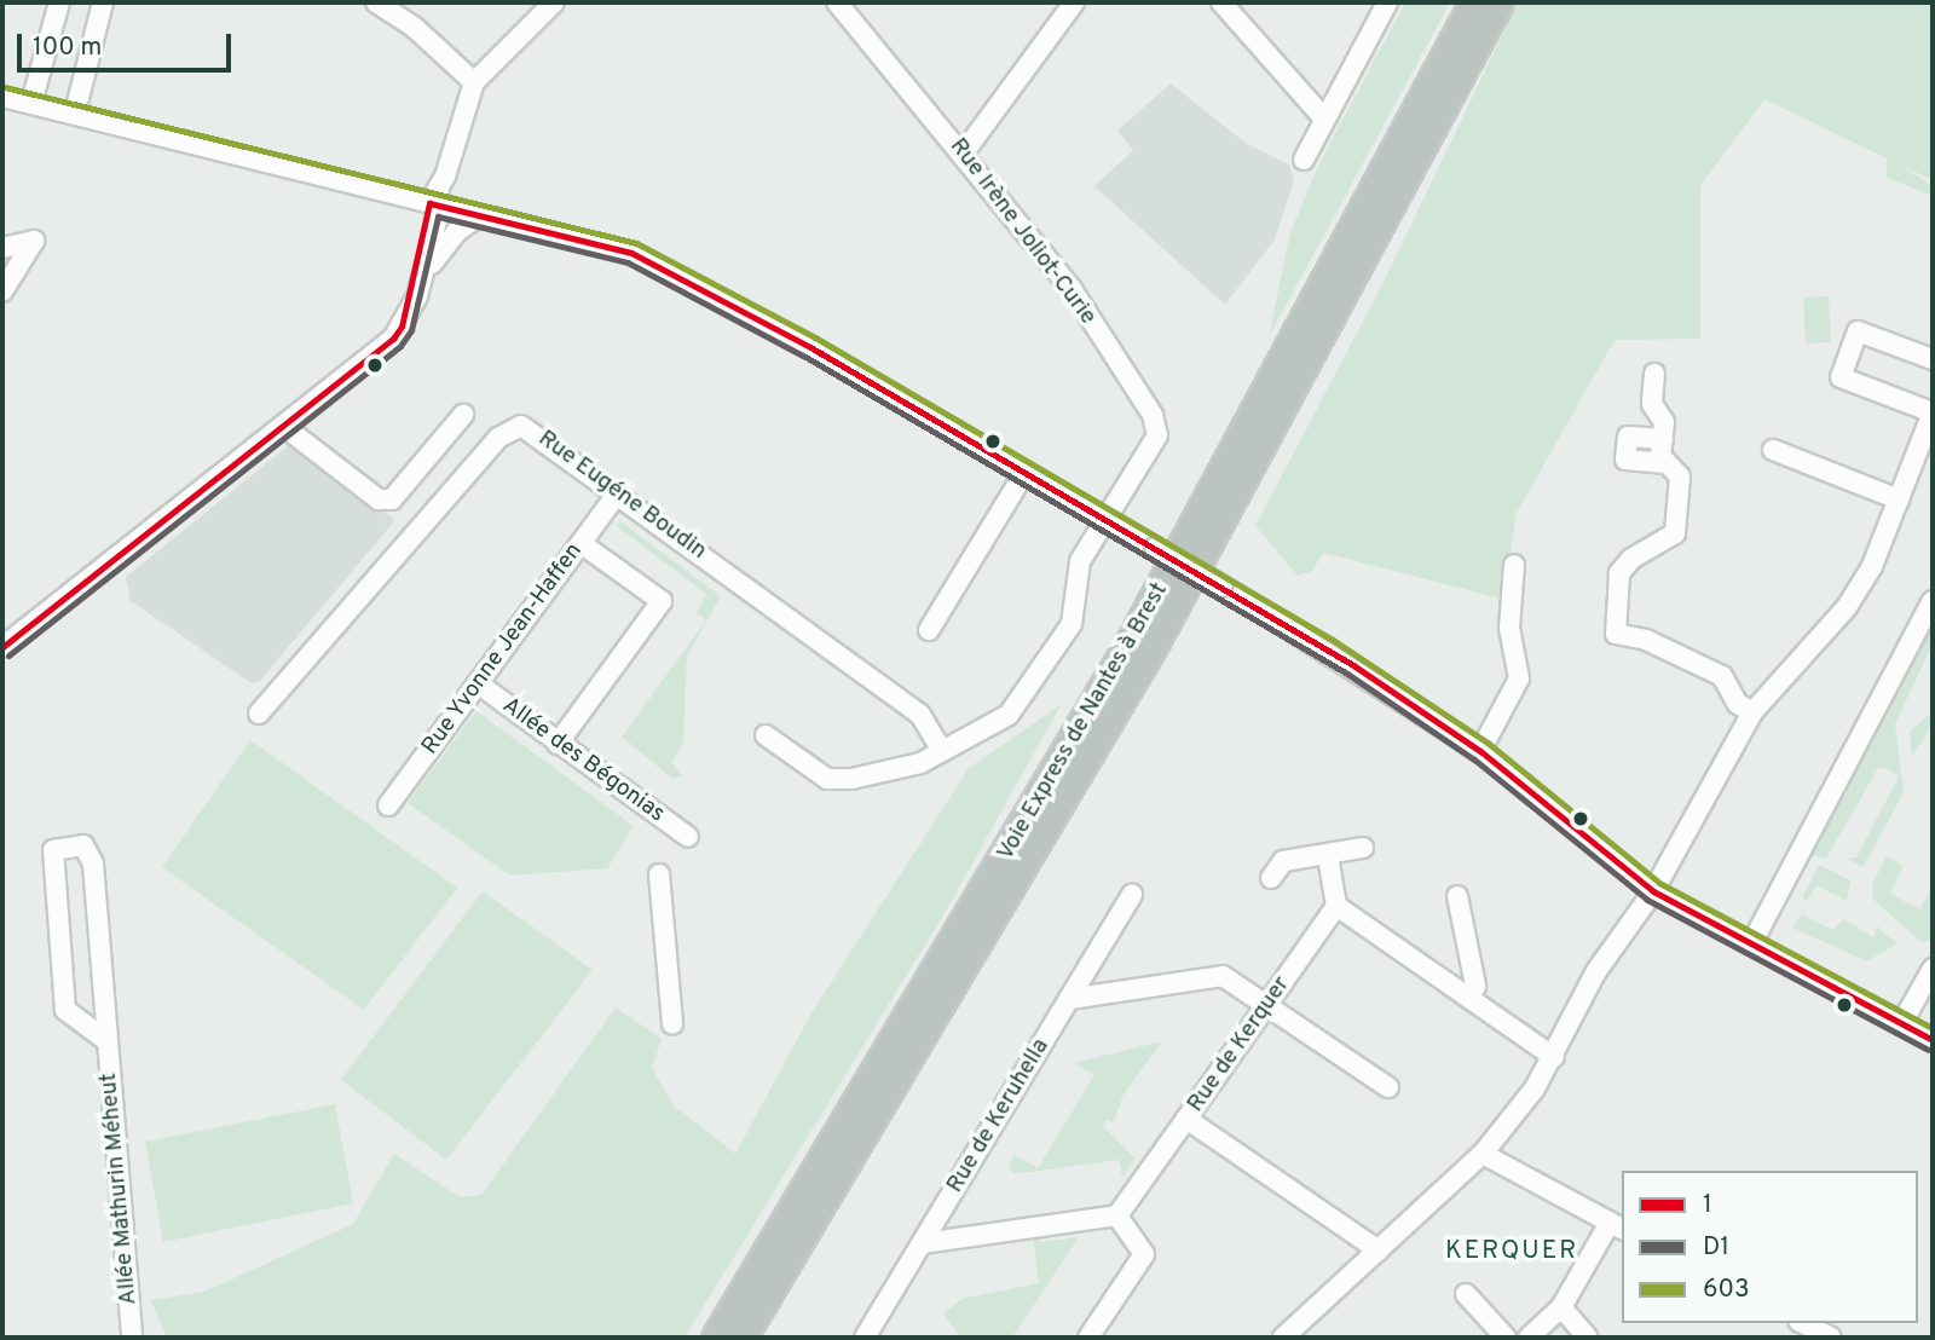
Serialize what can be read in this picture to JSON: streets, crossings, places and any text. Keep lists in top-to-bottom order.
{
  "streets": {
    "highway": ["Voie Express de Nantes à Brest"],
    "street": [
      "Rue Irène Joliot-Curie",
      "Rue Eugéne Boudin",
      "Rue Yvonne Jean-Haffen",
      "Allée des Bégonias",
      "Rue de Kerquer",
      "Rue de Keruhella",
      "Allée Mathurin Méheut"
    ]
  },
  "crossings": [
    ["Rue Eugéne Boudin", "Rue Yvonne Jean-Haffen"],
    ["Rue Yvonne Jean-Haffen", "Allée des Bégonias"]
  ],
  "districts": ["KERQUER"],
  "lines": ["transit line 603", "transit line 1", "transit line D1"],
  "legend": ["1", "D1", "603"],
  "scale_bar": "100 m"
}
